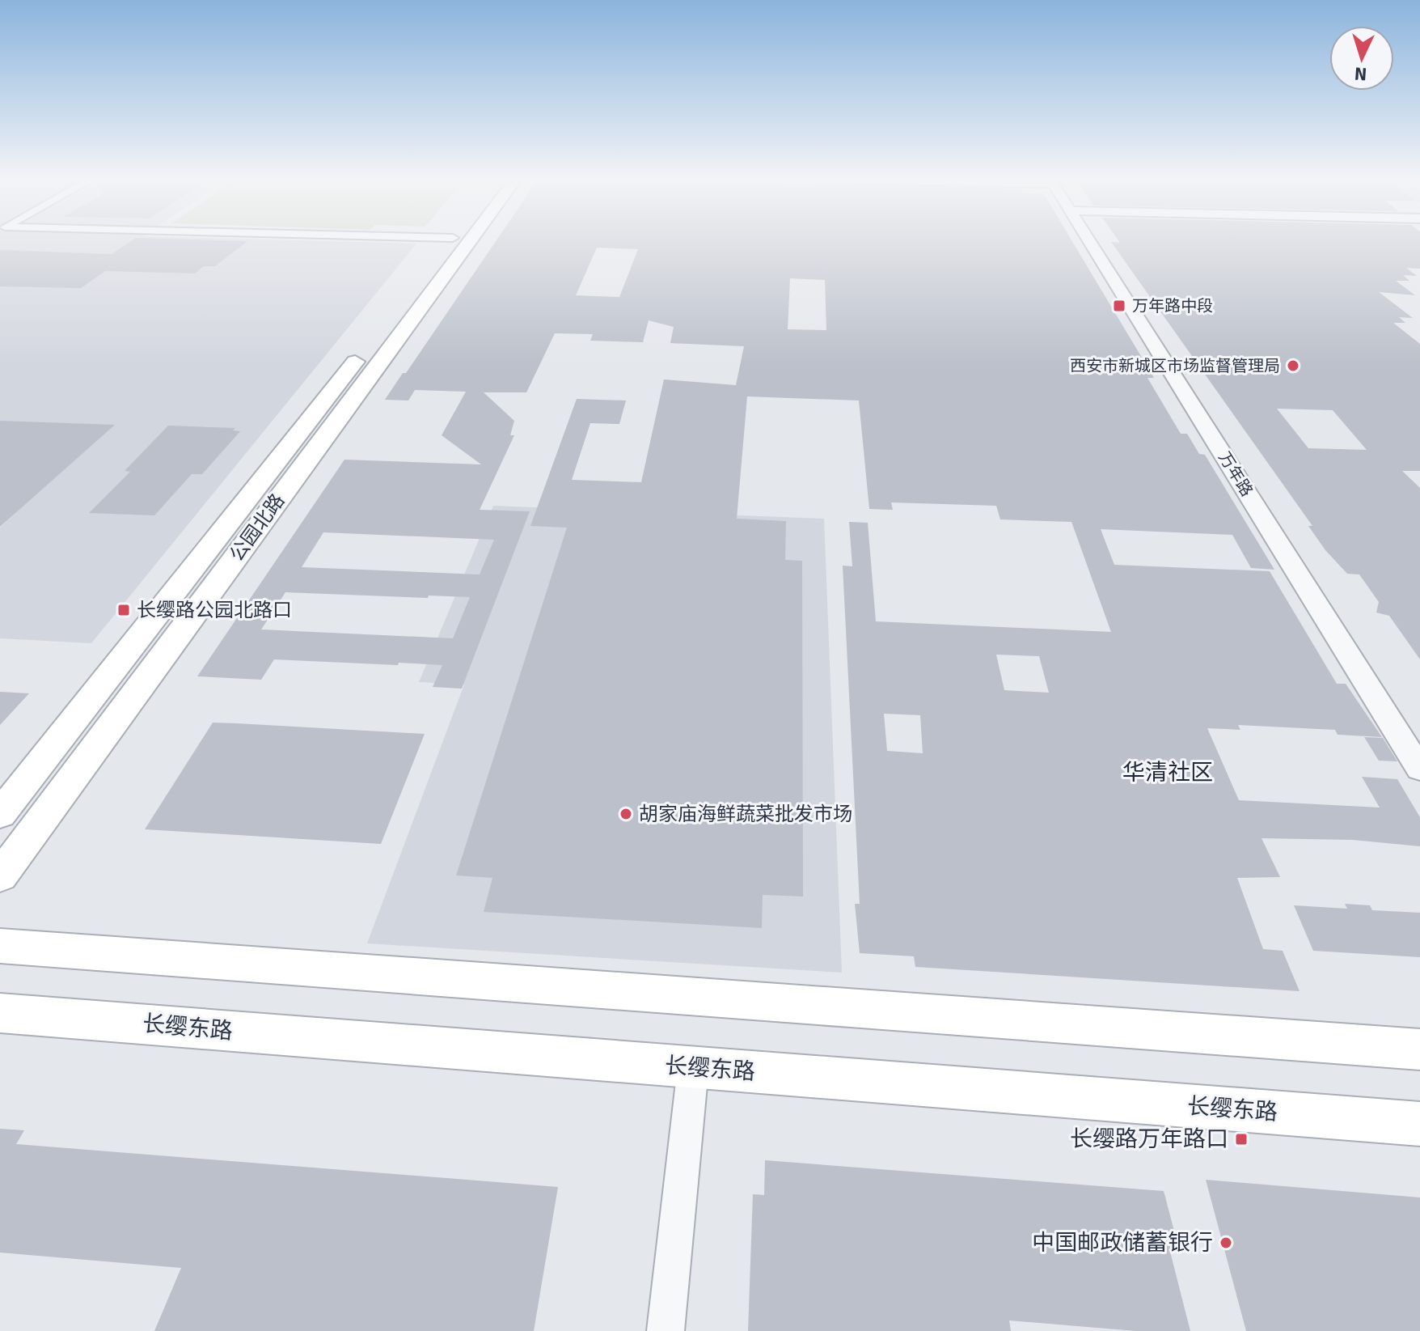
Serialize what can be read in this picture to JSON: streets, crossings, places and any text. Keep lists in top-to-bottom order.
{
  "streets": {
    "main road": ["公园北路", "长缨东路"],
    "street": ["万年路"]
  },
  "districts": ["华清社区"],
  "places": {
    "transit": ["万年路中段", "长缨路公园北路口", "长缨路万年路口"],
    "other": ["西安市新城区市场监督管理局", "胡家庙海鲜蔬菜批发市场", "中国邮政储蓄银行"]
  },
  "north": "bottom"
}
